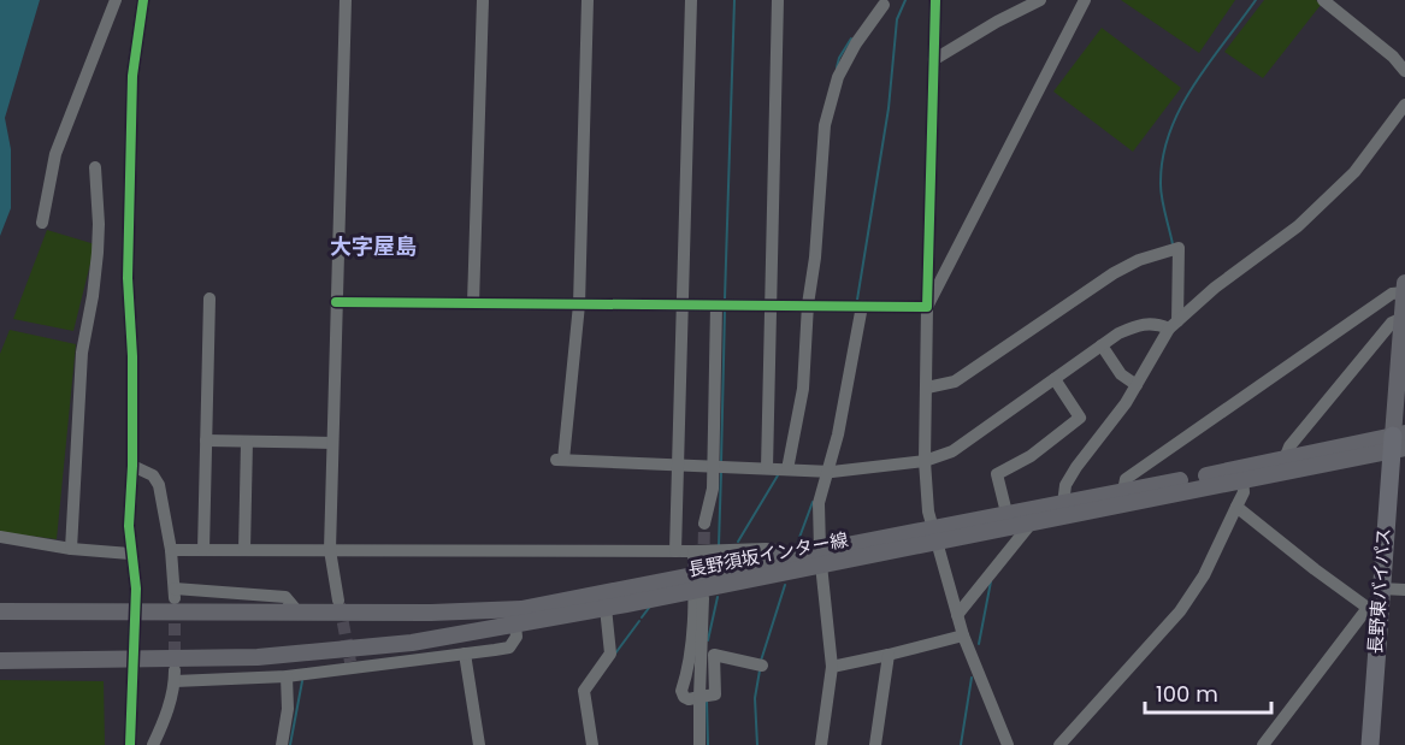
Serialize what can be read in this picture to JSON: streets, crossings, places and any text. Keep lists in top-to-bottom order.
{
  "streets": {
    "highway": ["長野東バイパス"],
    "main road": ["長野須坂インター線"]
  },
  "crossings": [
    ["長野須坂インター線", "長野東バイパス"]
  ],
  "districts": ["大字屋島"],
  "scale_bar": "100 m"
}
